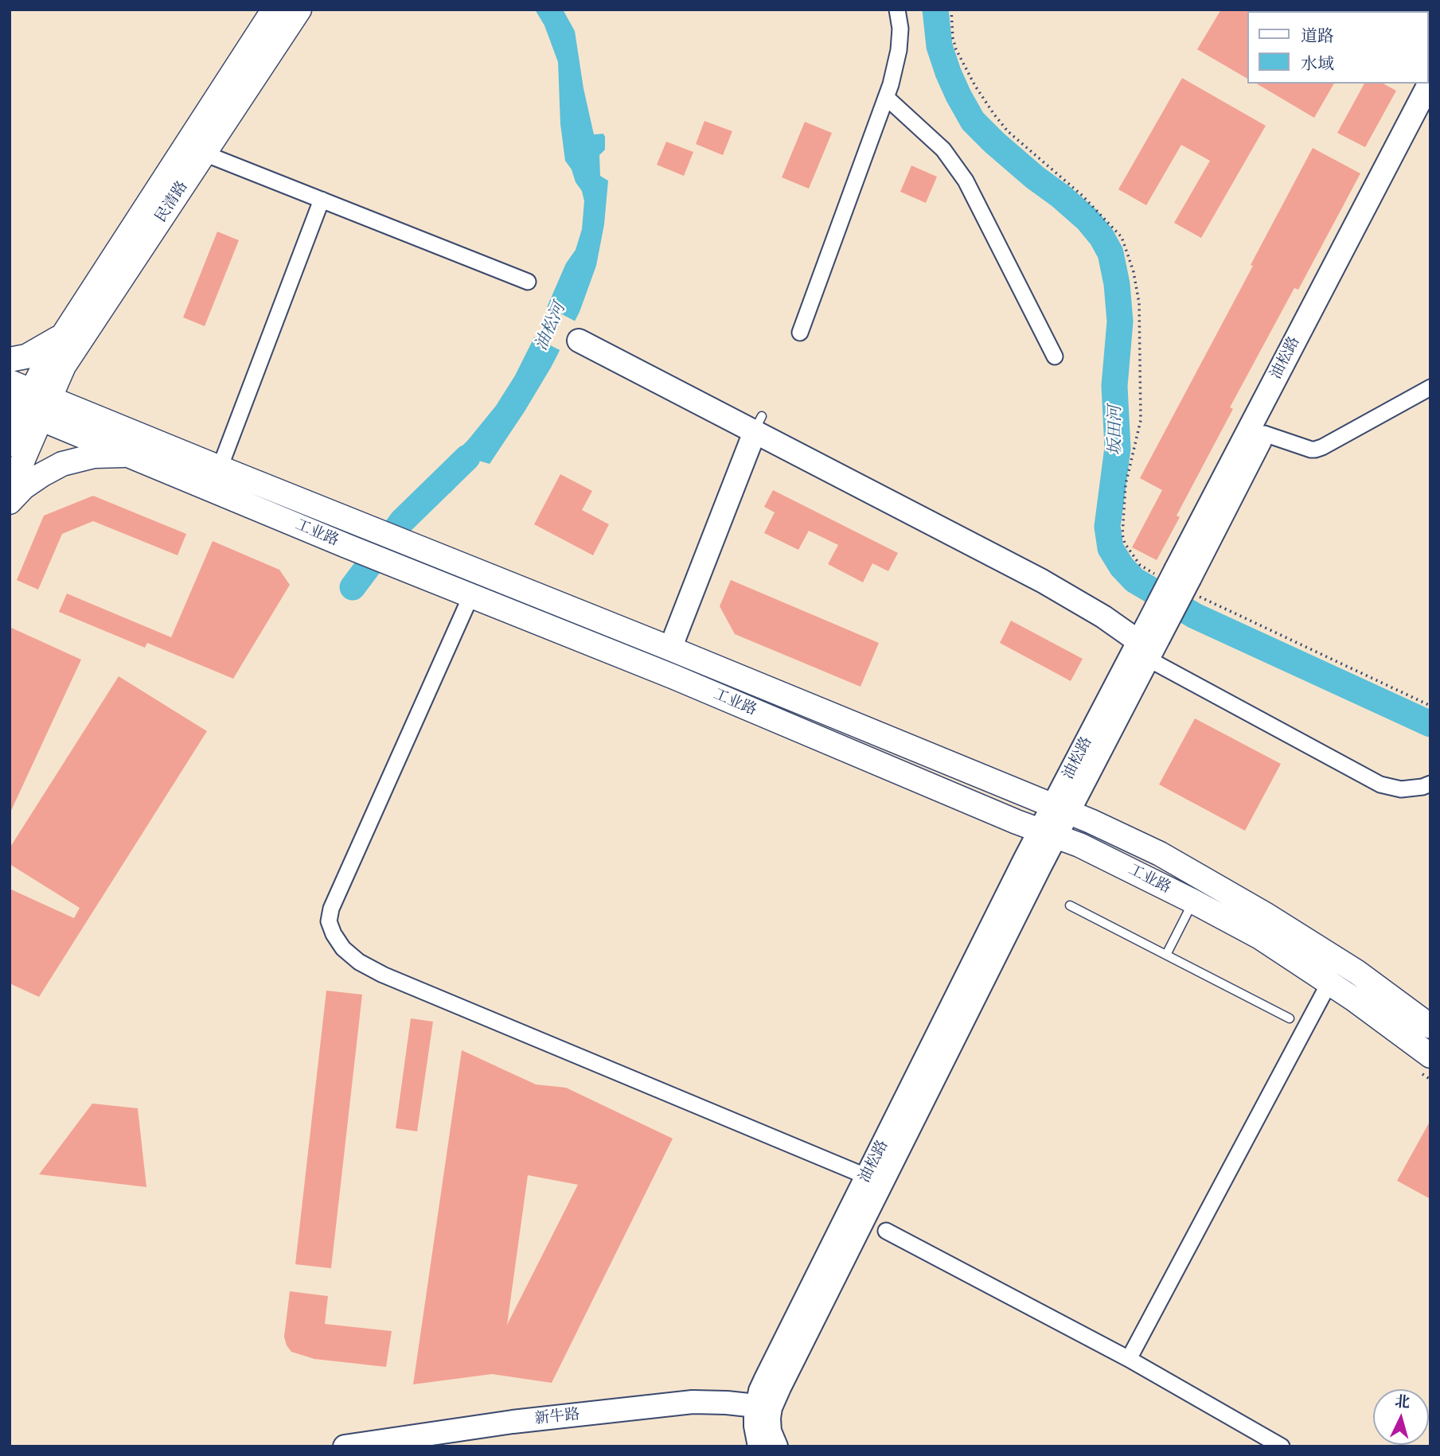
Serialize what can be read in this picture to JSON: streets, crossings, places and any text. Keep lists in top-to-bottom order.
{
  "streets": {
    "main road": ["民清路", "工业路"],
    "street": ["油松路", "新牛路"]
  },
  "crossings": [
    ["民清路", "工业路"],
    ["油松路", "工业路"],
    ["油松路", "新牛路"]
  ],
  "water": ["油松河", "坂田河"],
  "legend": ["道路", "水域"],
  "north": "top"
}
